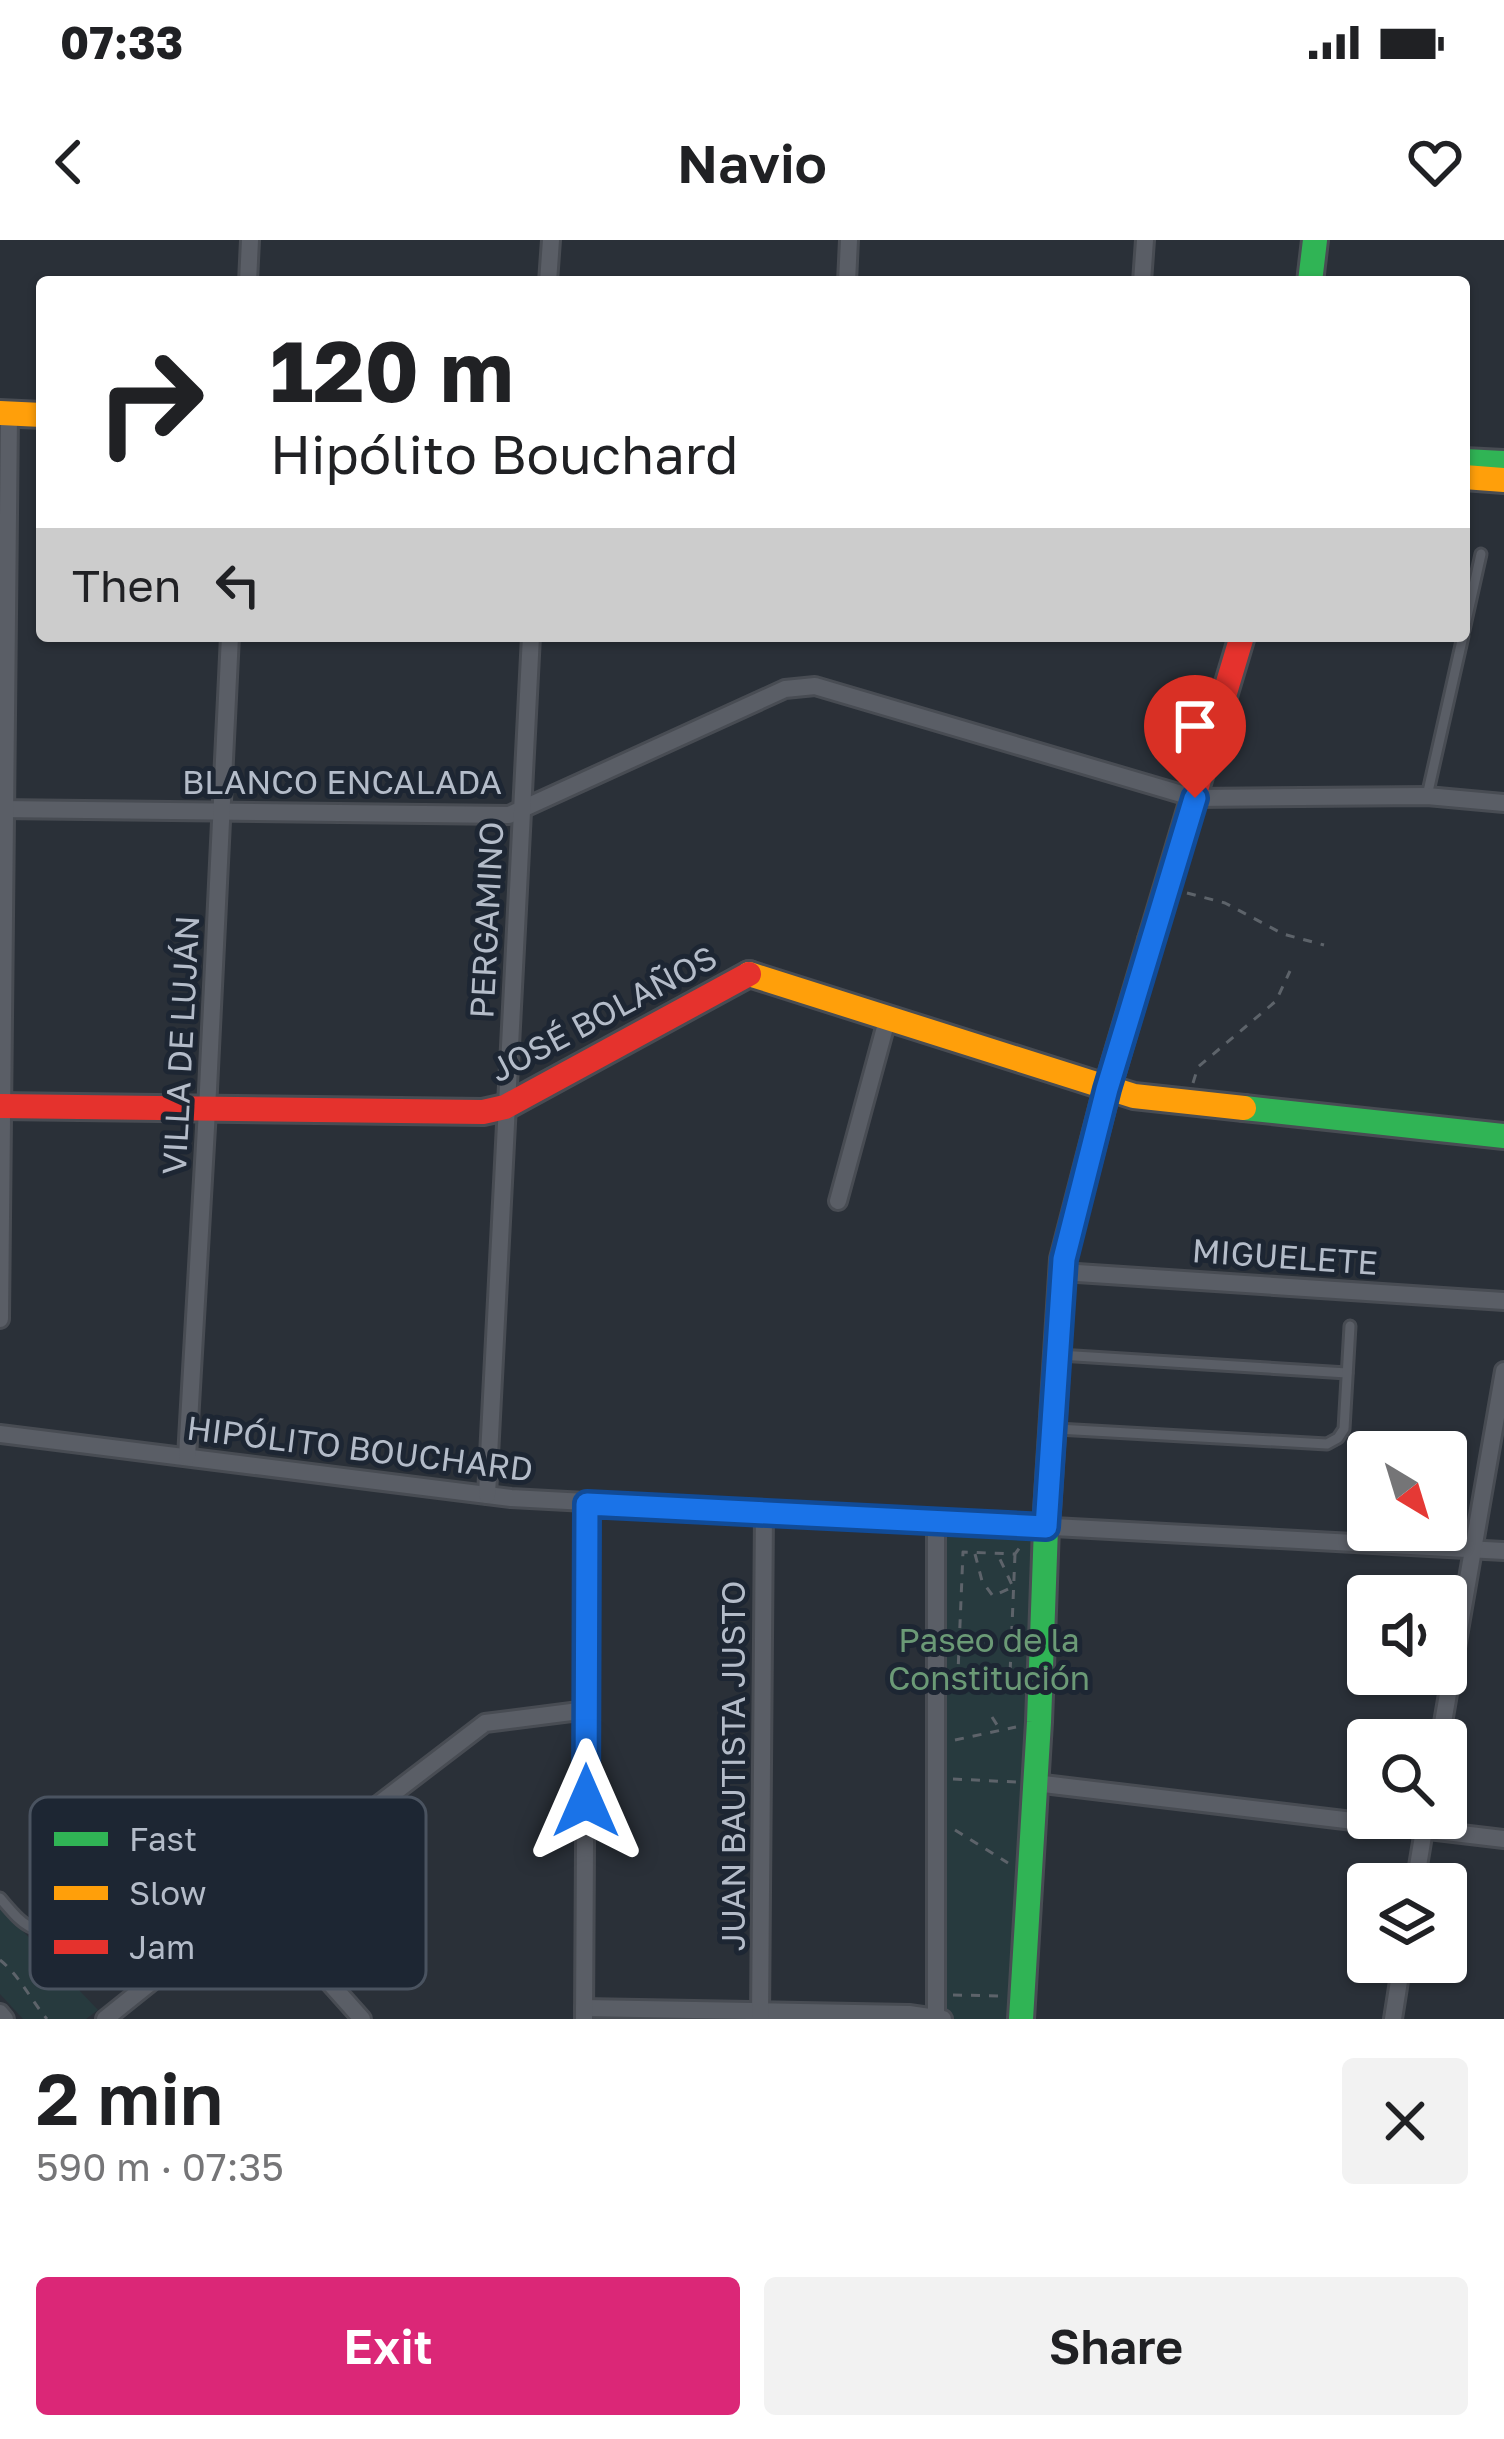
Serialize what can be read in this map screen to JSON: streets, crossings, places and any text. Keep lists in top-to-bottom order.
{
  "streets": {
    "main road": ["JOSÉ BOLAÑOS"],
    "street": [
      "BLANCO ENCALADA",
      "PERGAMINO",
      "VILLA DE LUJÁN",
      "MIGUELETE",
      "HIPÓLITO BOUCHARD",
      "JUAN BAUTISTA JUSTO"
    ]
  },
  "crossings": [
    ["BLANCO ENCALADA", "PERGAMINO"],
    ["BLANCO ENCALADA", "VILLA DE LUJÁN"],
    ["PERGAMINO", "JOSÉ BOLAÑOS"],
    ["PERGAMINO", "HIPÓLITO BOUCHARD"],
    ["JOSÉ BOLAÑOS", "VILLA DE LUJÁN"],
    ["VILLA DE LUJÁN", "HIPÓLITO BOUCHARD"],
    ["HIPÓLITO BOUCHARD", "JUAN BAUTISTA JUSTO"]
  ],
  "parks": ["Paseo de la Constitución"],
  "legend": ["Fast", "Slow", "Jam"],
  "north": "bottom right",
  "page": {
    "status": "07:33",
    "header": "Navio",
    "turn": ["120 m", "Hipólito Bouchard"],
    "then": "Then",
    "heading": ["2 min", "590 m · 07:35"],
    "buttons": ["Exit", "Share"]
  }
}
